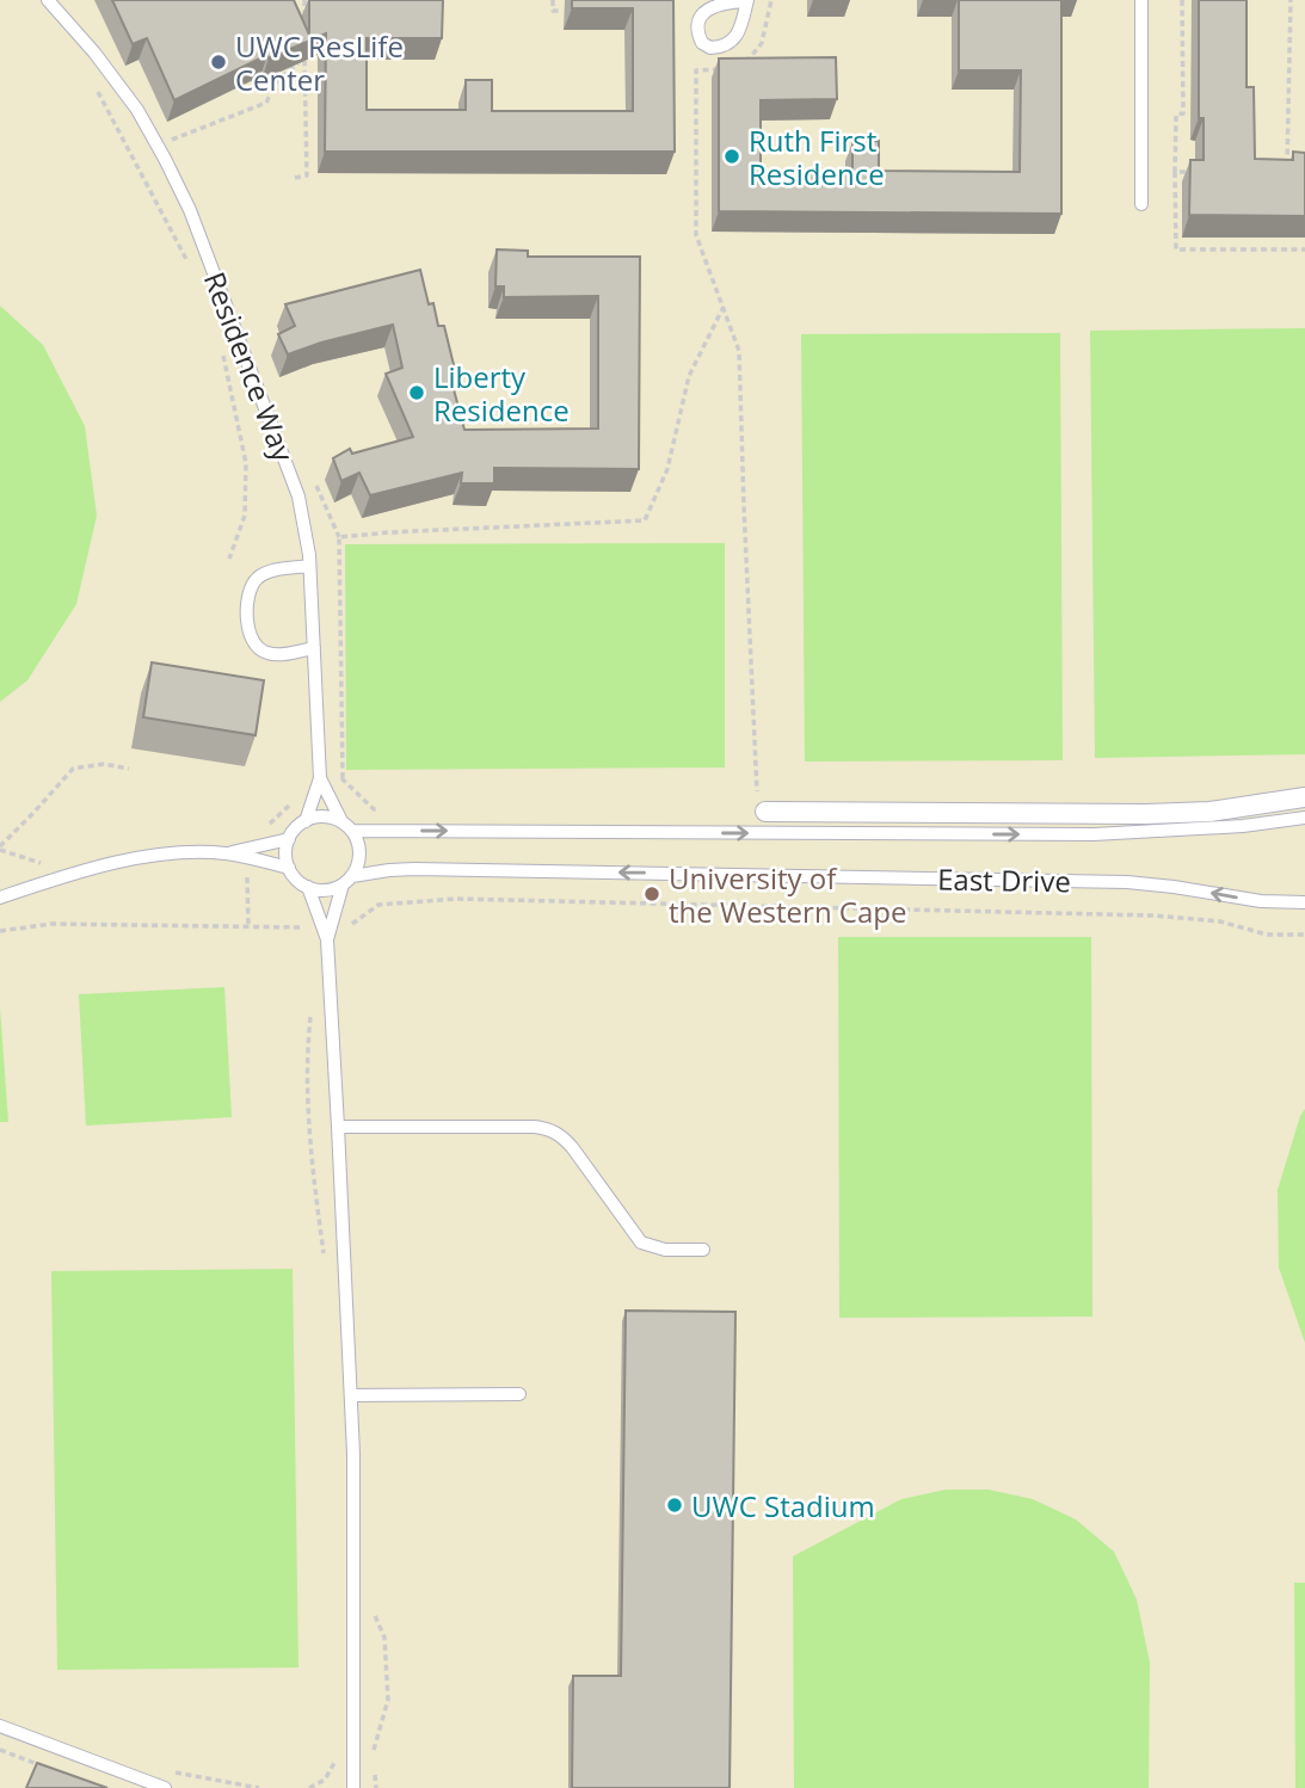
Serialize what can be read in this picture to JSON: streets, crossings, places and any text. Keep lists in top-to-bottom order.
{
  "streets": {
    "lane": ["Residence Way", "East Drive"]
  },
  "crossings": [
    ["Residence Way", "East Drive"]
  ],
  "places": [
    "UWC ResLife Center",
    "Ruth First Residence",
    "Liberty Residence",
    "University of the Western Cape",
    "UWC Stadium"
  ]
}
